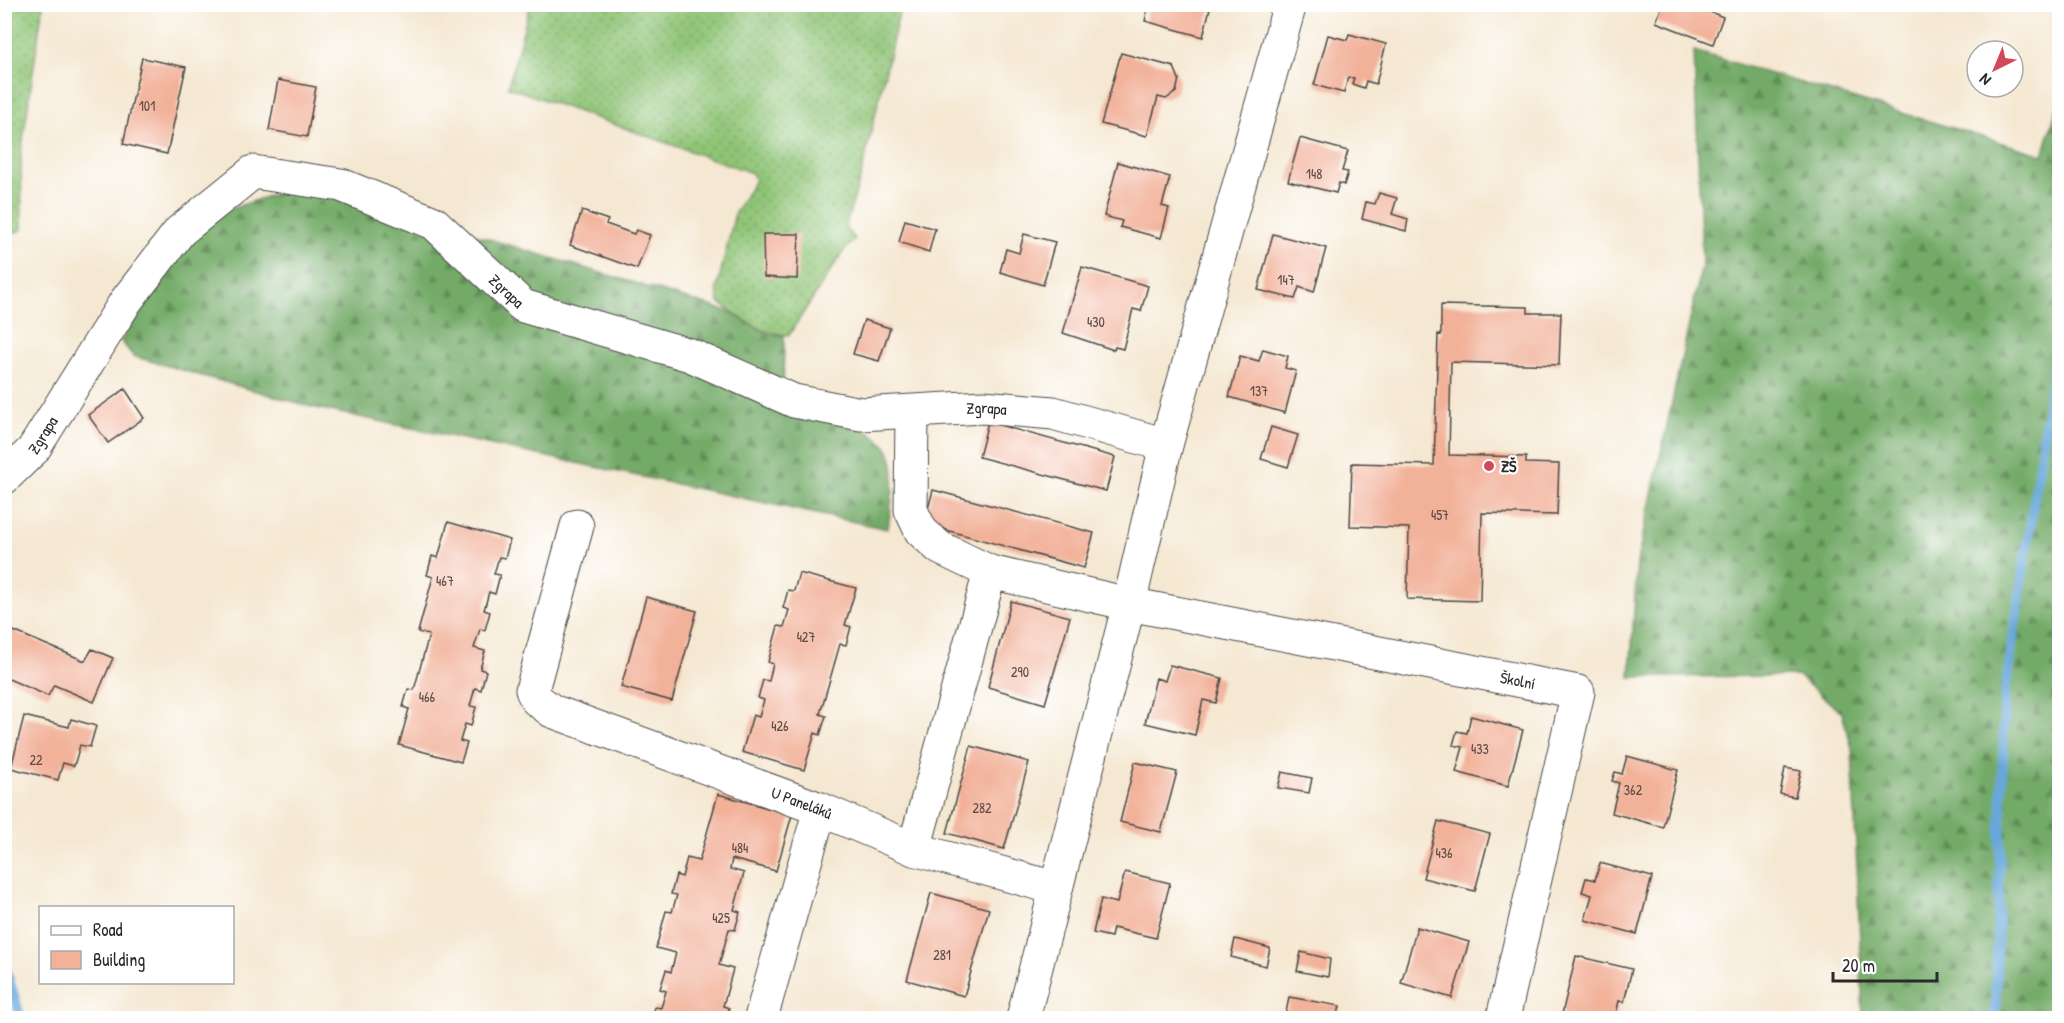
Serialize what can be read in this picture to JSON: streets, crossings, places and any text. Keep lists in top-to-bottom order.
{
  "streets": {
    "street": ["Zgrapa", "Školní", "U Paneláků"]
  },
  "places": ["ZŠ"],
  "house_numbers": [
    "101",
    "148",
    "147",
    "430",
    "137",
    "457",
    "467",
    "427",
    "290",
    "466",
    "426",
    "433",
    "22",
    "362",
    "282",
    "484",
    "436",
    "425",
    "281"
  ],
  "legend": ["Road", "Building"],
  "scale_bar": "20 m",
  "north": "bottom left"
}
